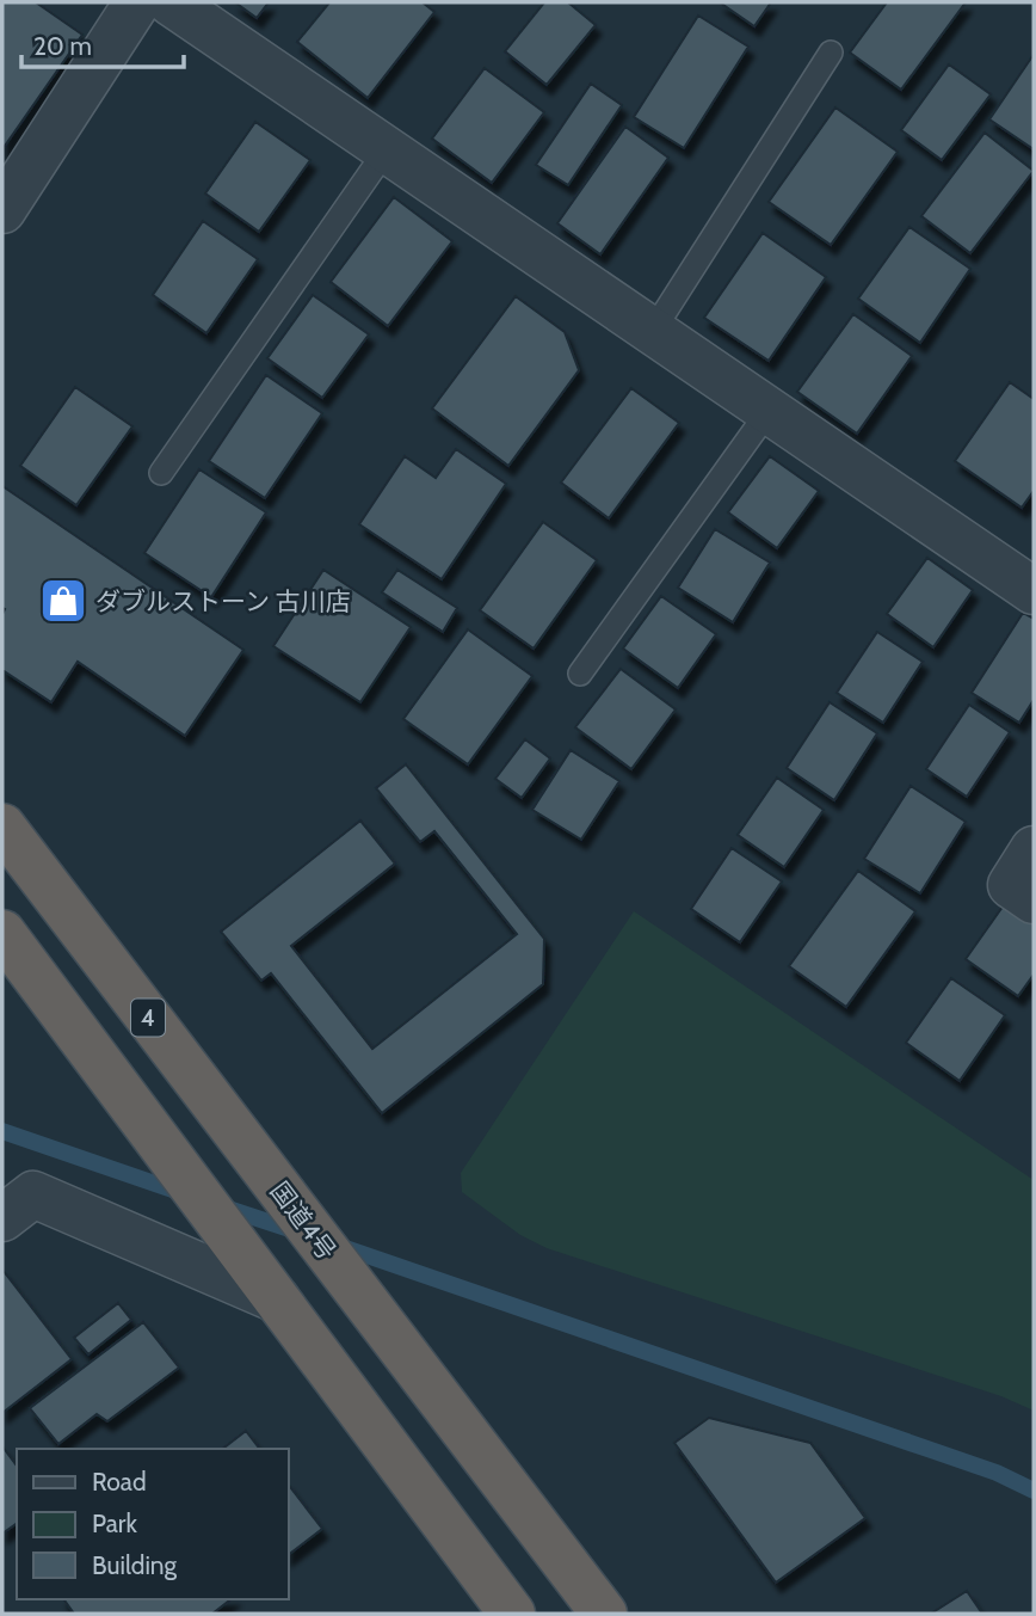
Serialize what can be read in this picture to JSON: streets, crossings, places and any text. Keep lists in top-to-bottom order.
{
  "streets": {
    "highway": ["4", "国道4号"]
  },
  "places": {
    "shop": ["ダブルストーン 古川店"]
  },
  "legend": ["Road", "Park", "Building"],
  "scale_bar": "20 m"
}
